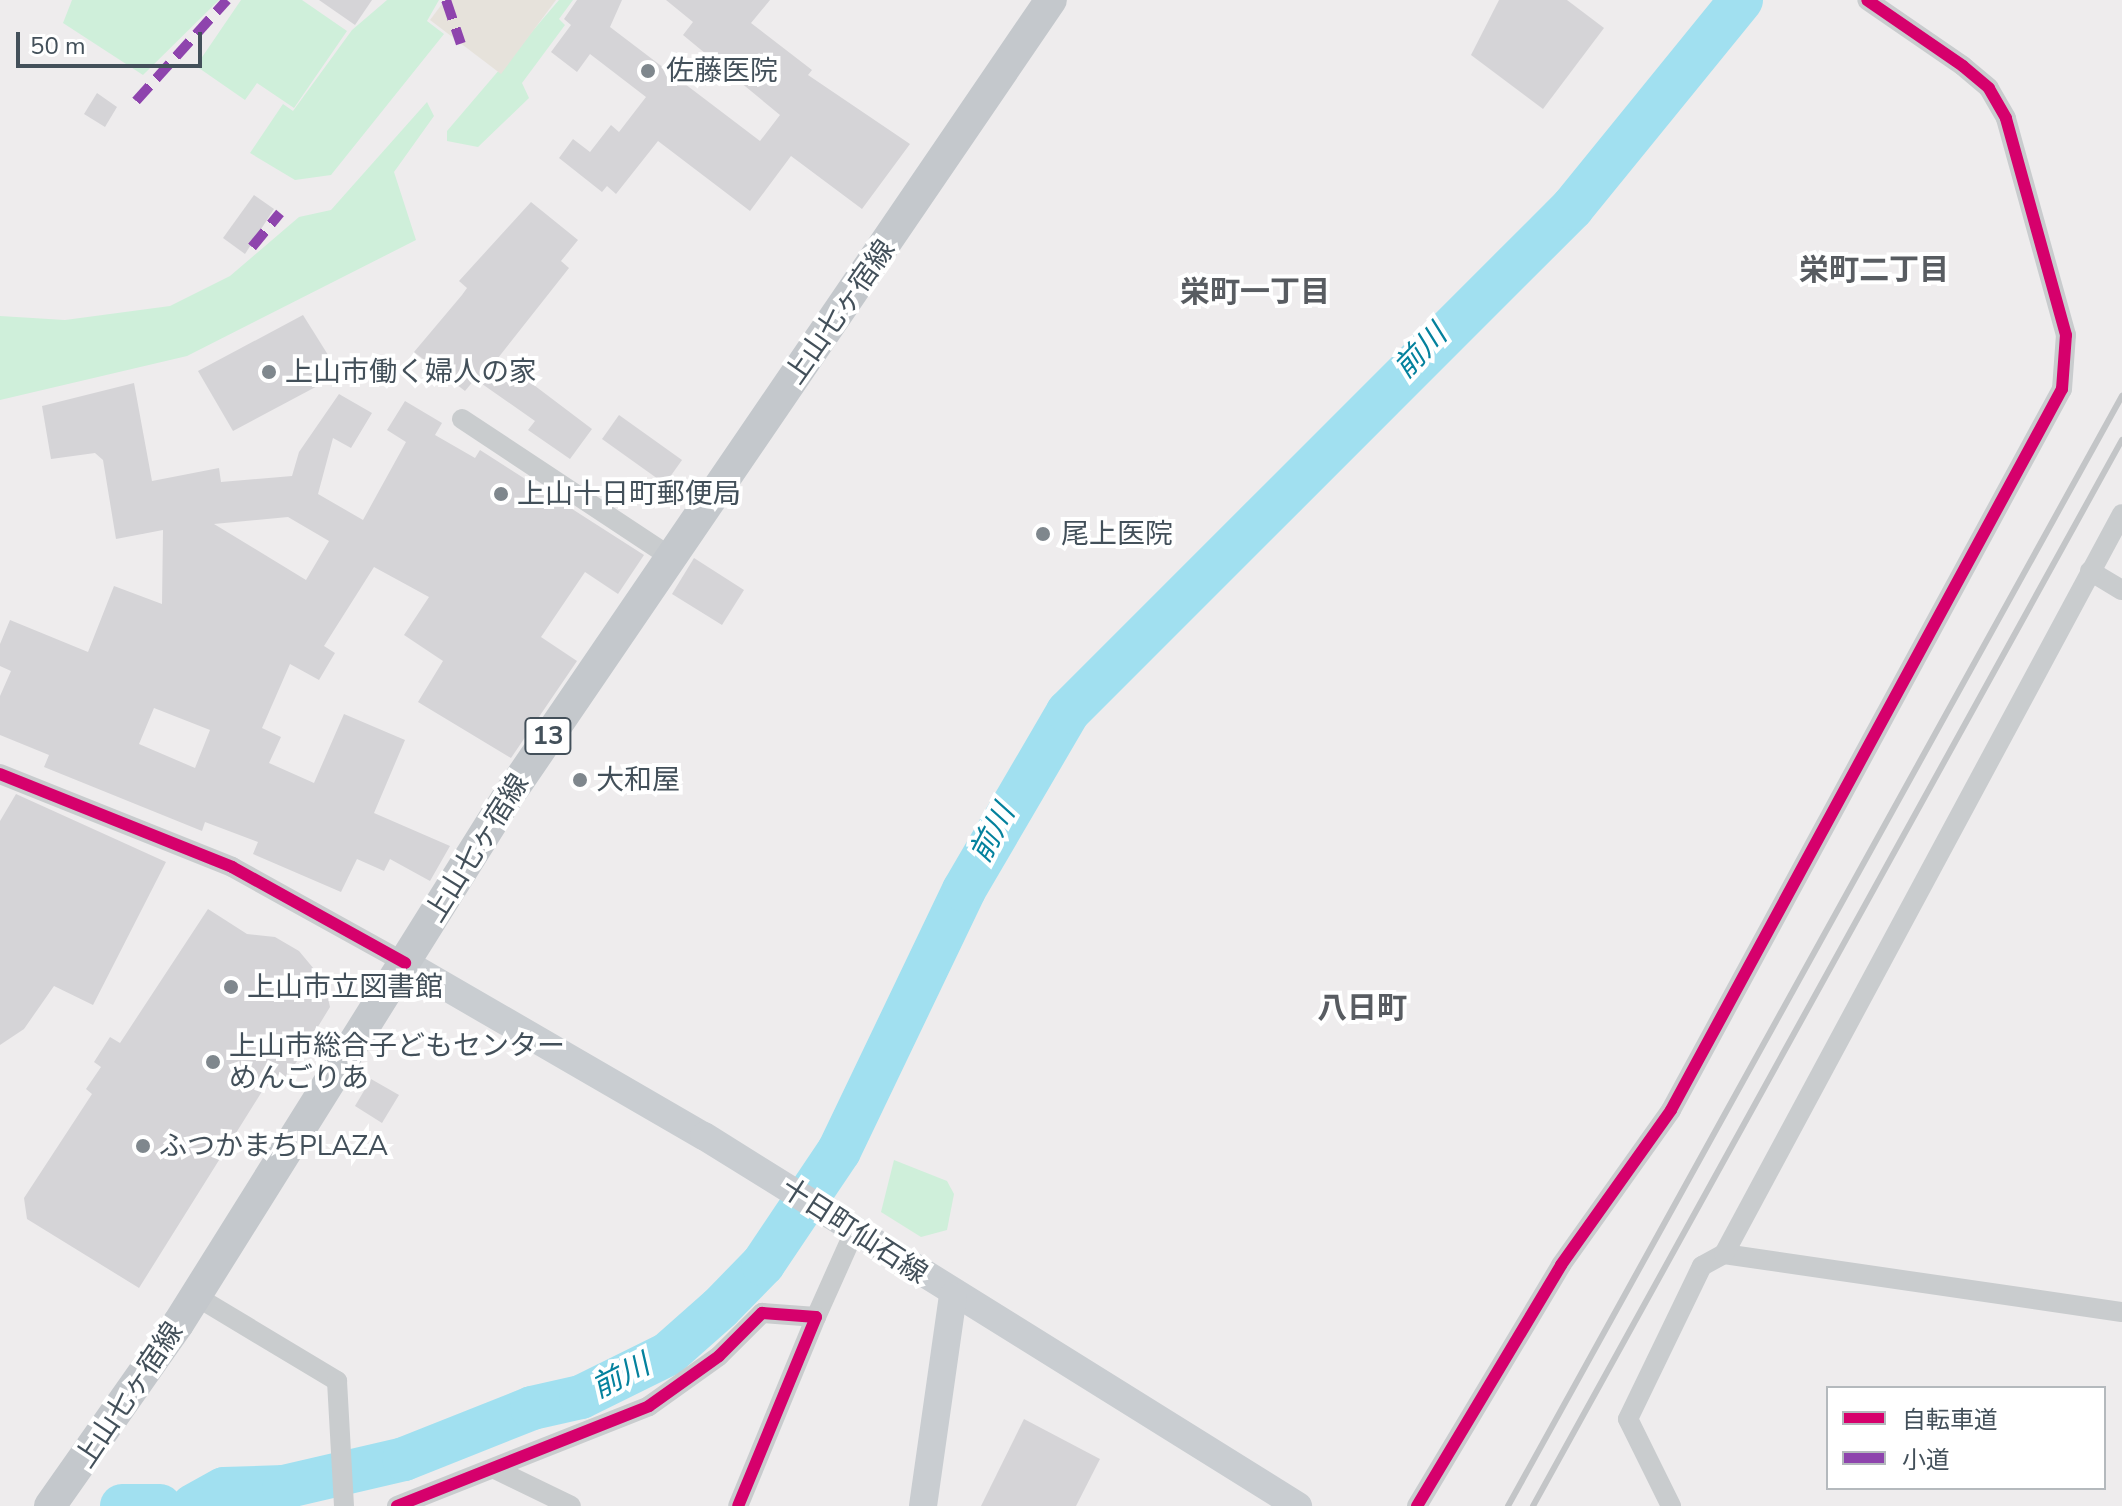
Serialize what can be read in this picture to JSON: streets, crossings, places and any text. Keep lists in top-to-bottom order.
{
  "streets": {
    "main road": ["上山七ヶ宿線", "13", "十日町仙石線"]
  },
  "crossings": [
    ["上山七ヶ宿線", "十日町仙石線"]
  ],
  "districts": ["栄町二丁目", "栄町一丁目", "八日町"],
  "water": ["前川"],
  "places": [
    "佐藤医院",
    "上山市働く婦人の家",
    "上山十日町郵便局",
    "尾上医院",
    "大和屋",
    "上山市立図書館",
    "上山市総合子どもセンター めんごりあ",
    "ふつかまちPLAZA"
  ],
  "legend": ["自転車道", "小道"],
  "scale_bar": "50 m"
}
